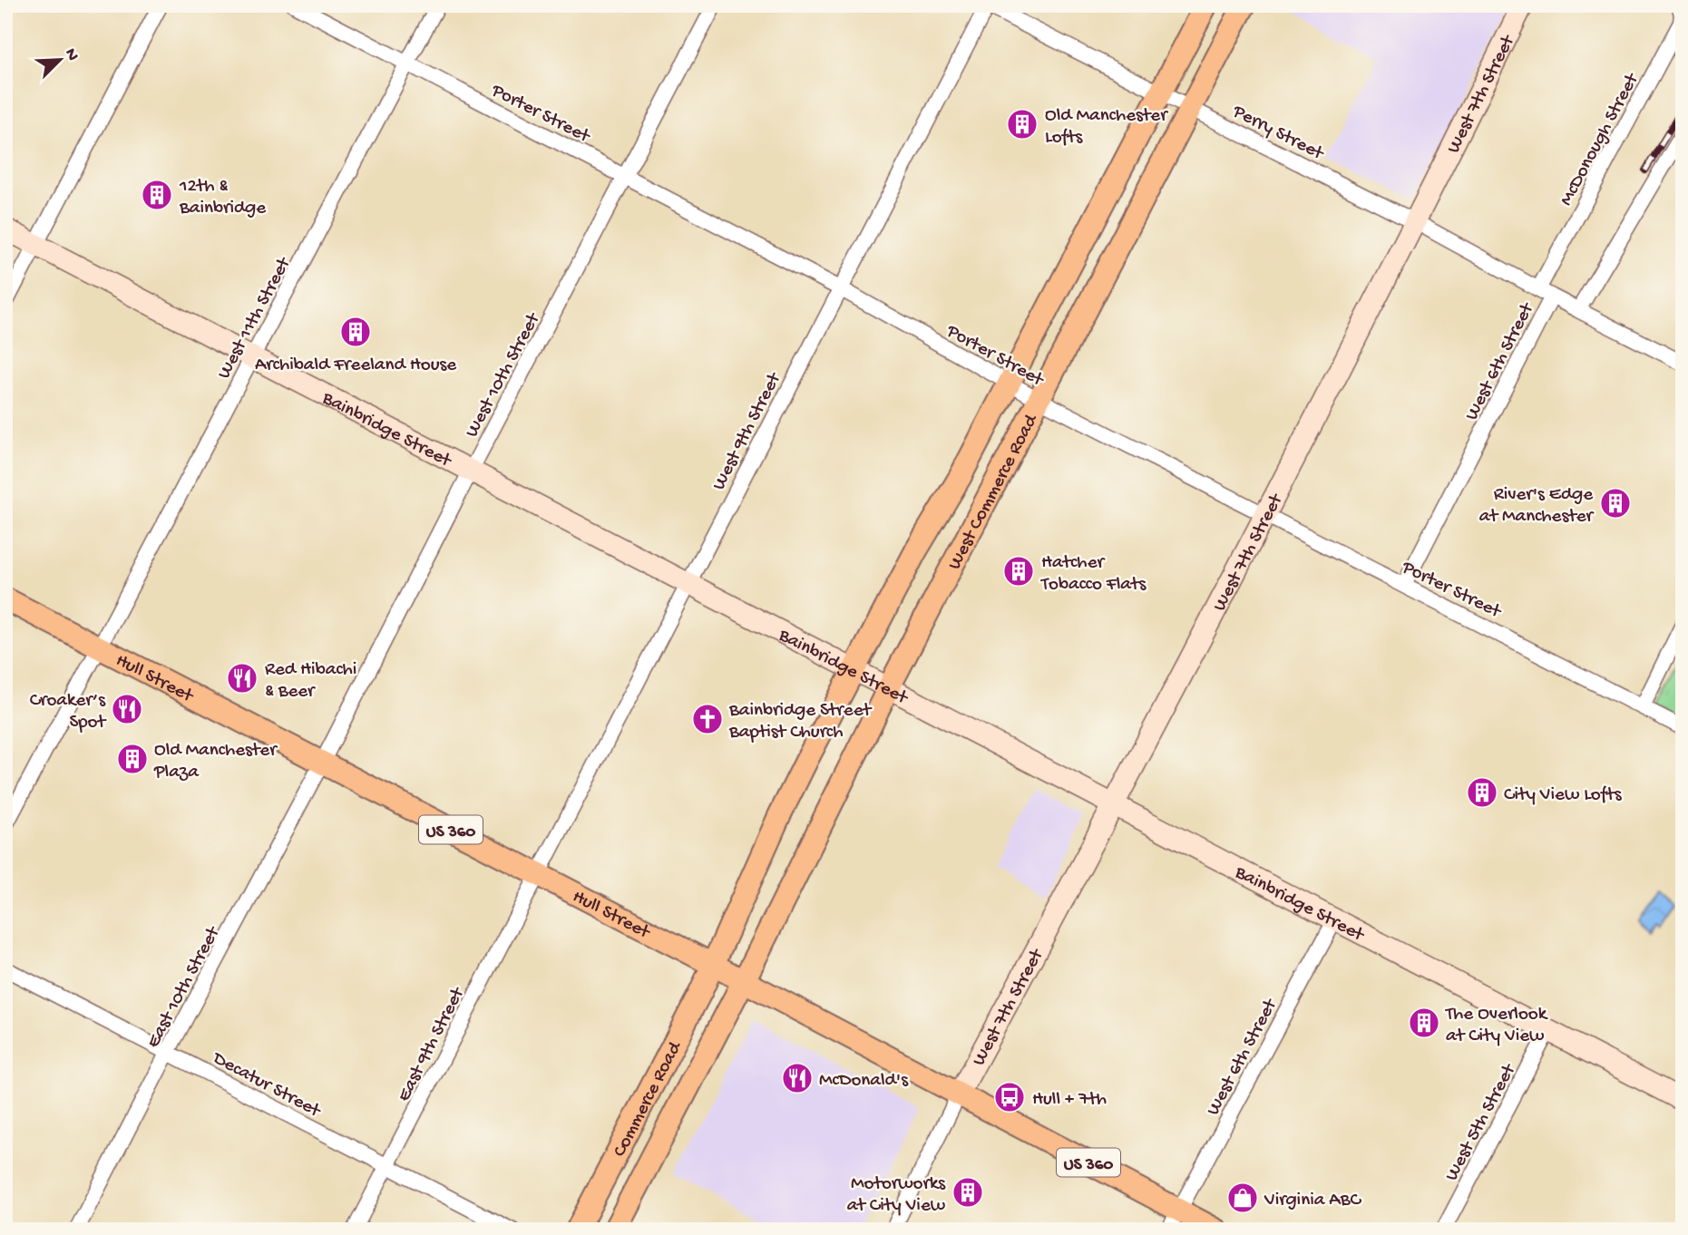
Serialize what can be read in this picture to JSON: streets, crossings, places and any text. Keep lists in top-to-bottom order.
{
  "streets": {
    "main road": [
      "West Commerce Road",
      "Hull Street",
      "US 360",
      "Commerce Road"
    ],
    "street": [
      "West 7th Street",
      "Porter Street",
      "Perry Street",
      "McDonough Street",
      "West 11th Street",
      "West 6th Street",
      "West 10th Street",
      "Bainbridge Street",
      "West 9th Street",
      "East 10th Street",
      "East 9th Street",
      "Decatur Street",
      "West 5th Street"
    ]
  },
  "crossings": [
    ["West 7th Street", "Porter Street"],
    ["West 7th Street", "Perry Street"],
    ["West 7th Street", "Bainbridge Street"],
    ["West 7th Street", "Hull Street"],
    ["Porter Street", "West 11th Street"],
    ["Porter Street", "West 6th Street"],
    ["Porter Street", "West 10th Street"],
    ["Porter Street", "West 9th Street"],
    ["Porter Street", "West Commerce Road"],
    ["Perry Street", "McDonough Street"],
    ["Perry Street", "West 6th Street"],
    ["Perry Street", "West 9th Street"],
    ["Perry Street", "West Commerce Road"],
    ["McDonough Street", "West 6th Street"],
    ["West 11th Street", "Bainbridge Street"],
    ["West 11th Street", "Hull Street"],
    ["West 6th Street", "Bainbridge Street"],
    ["West 6th Street", "Hull Street"],
    ["West 10th Street", "Bainbridge Street"],
    ["West 10th Street", "Hull Street"],
    ["West 10th Street", "East 10th Street"],
    ["Bainbridge Street", "West 9th Street"],
    ["Bainbridge Street", "West Commerce Road"],
    ["Bainbridge Street", "West 5th Street"],
    ["West 9th Street", "Hull Street"],
    ["West 9th Street", "East 9th Street"],
    ["West Commerce Road", "Hull Street"],
    ["West Commerce Road", "Commerce Road"],
    ["Hull Street", "East 10th Street"],
    ["Hull Street", "East 9th Street"],
    ["Hull Street", "Commerce Road"],
    ["East 10th Street", "Decatur Street"],
    ["East 9th Street", "Decatur Street"]
  ],
  "places": {
    "building": [
      "Old Manchester Lofts",
      "12th & Bainbridge",
      "Archibald Freeland House",
      "River's Edge at Manchester",
      "Hatcher Tobacco Flats",
      "Old Manchester Plaza",
      "City View Lofts",
      "The Overlook at City View",
      "Motorworks at City View"
    ],
    "restaurant": ["Red Hibachi & Beer", "Croaker’s Spot", "McDonald's"],
    "church": ["Bainbridge Street Baptist Church"],
    "bus stop": ["Hull + 7th"],
    "shop": ["Virginia ABC"]
  },
  "north": "top right"
}
